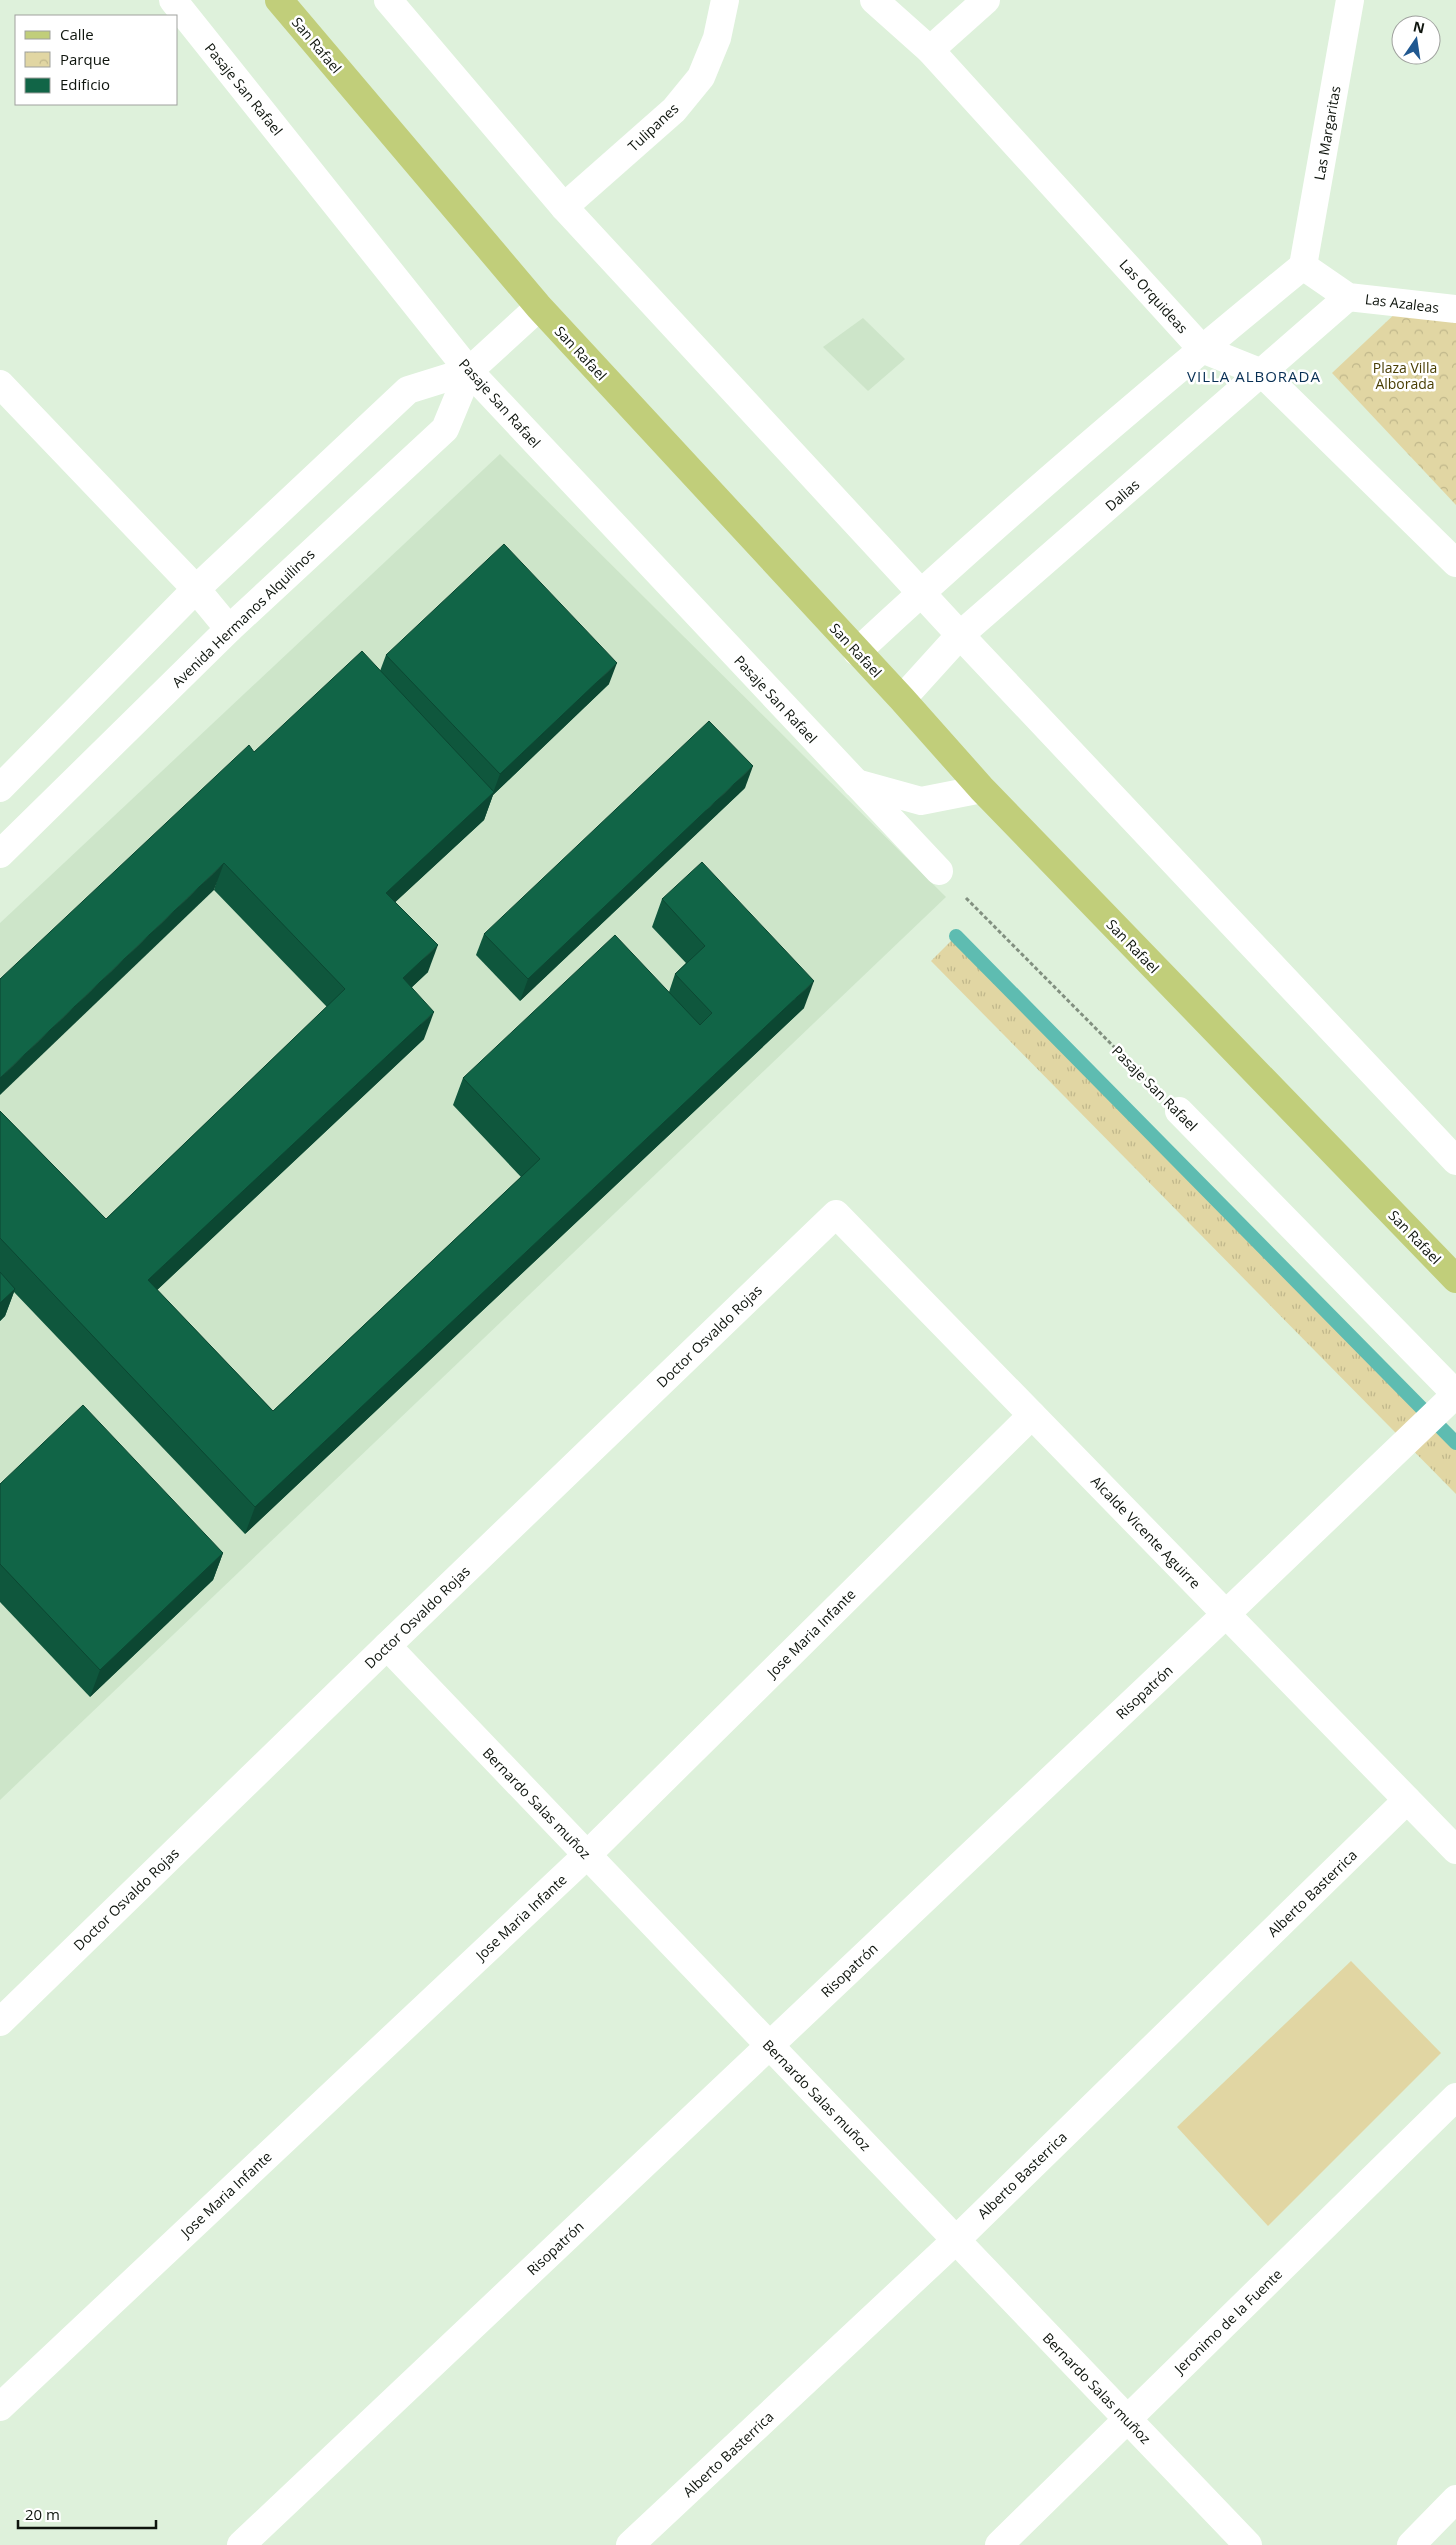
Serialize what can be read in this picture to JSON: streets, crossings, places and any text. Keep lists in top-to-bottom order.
{
  "streets": {
    "main road": ["San Rafael"],
    "street": [
      "Pasaje San Rafael",
      "Tulipanes",
      "Las Margaritas",
      "Las Orquideas",
      "Las Azaleas",
      "Dalias",
      "Avenida Hermanos Alquilinos",
      "Doctor Osvaldo Rojas",
      "Alcalde Vicente Aguirre",
      "Jose Maria Infante",
      "Risopatrón",
      "Bernardo Salas muñoz",
      "Alberto Basterrica",
      "Jeronimo de la Fuente"
    ]
  },
  "crossings": [
    ["San Rafael", "Dalias"],
    ["San Rafael", "Avenida Hermanos Alquilinos"],
    ["Pasaje San Rafael", "Avenida Hermanos Alquilinos"],
    ["Pasaje San Rafael", "Risopatrón"],
    ["Las Orquideas", "Dalias"],
    ["Las Azaleas", "Dalias"],
    ["Doctor Osvaldo Rojas", "Alcalde Vicente Aguirre"],
    ["Doctor Osvaldo Rojas", "Bernardo Salas muñoz"],
    ["Alcalde Vicente Aguirre", "Jose Maria Infante"],
    ["Alcalde Vicente Aguirre", "Risopatrón"],
    ["Alcalde Vicente Aguirre", "Alberto Basterrica"],
    ["Jose Maria Infante", "Bernardo Salas muñoz"],
    ["Risopatrón", "Bernardo Salas muñoz"],
    ["Bernardo Salas muñoz", "Alberto Basterrica"],
    ["Bernardo Salas muñoz", "Jeronimo de la Fuente"]
  ],
  "districts": ["VILLA ALBORADA"],
  "parks": ["Plaza Villa Alborada"],
  "legend": ["Calle", "Parque", "Edificio"],
  "scale_bar": "20 m",
  "north": "top"
}
